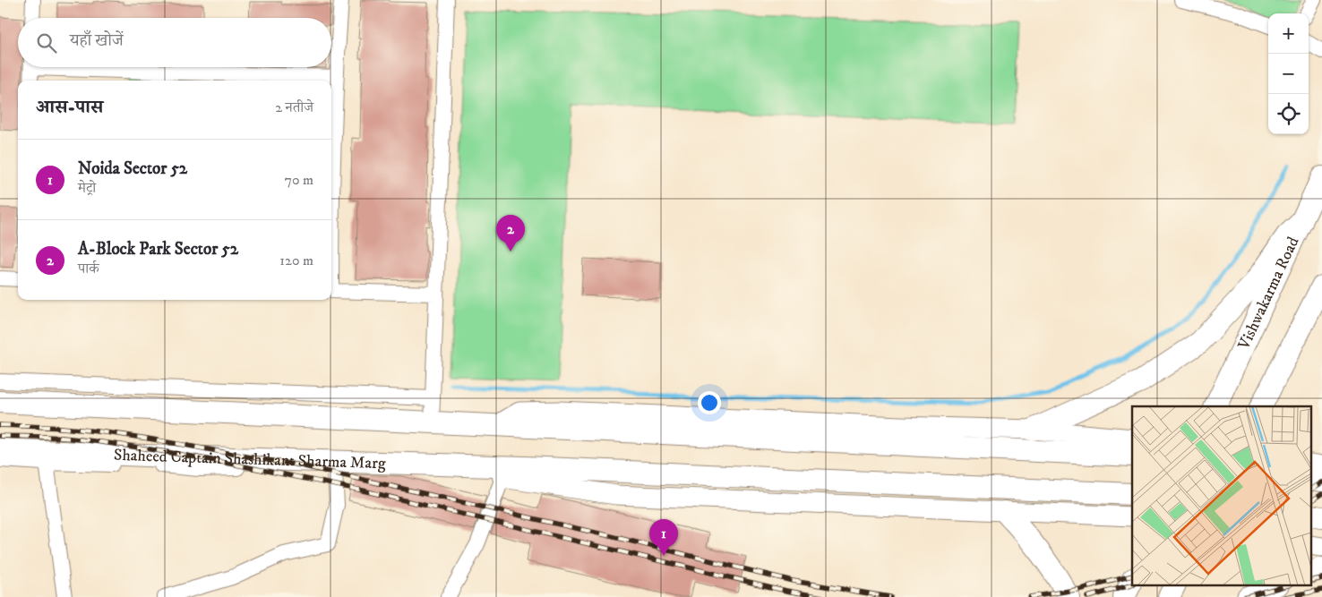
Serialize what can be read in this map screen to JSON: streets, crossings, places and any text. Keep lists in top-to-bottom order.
{
  "streets": {
    "main road": ["Vishwakarma Road", "Shaheed Captain Shashikant Sharma Marg"]
  },
  "page": {
    "map_buttons": ["+", "−"],
    "search": "यहाँ खोजें",
    "heading": ["आस-पास", "2 नतीजे"],
    "list": [
      {
        "mark": "1",
        "name": "Noida Sector 52",
        "note": "मेट्रो",
        "value": "70 m"
      },
      {
        "mark": "2",
        "name": "A-Block Park Sector 52",
        "note": "पार्क",
        "value": "120 m"
      }
    ],
    "pins": ["2", "1"]
  }
}
